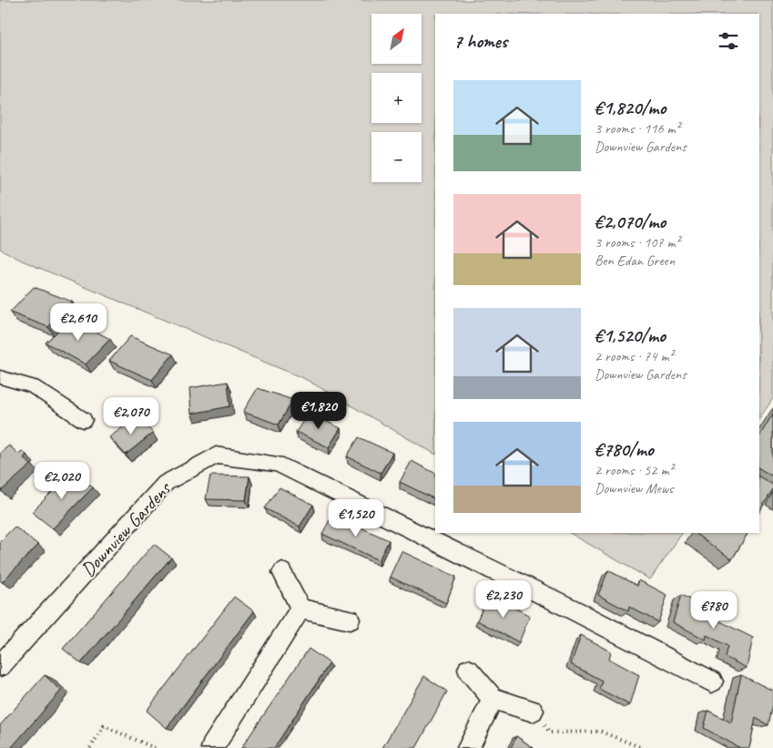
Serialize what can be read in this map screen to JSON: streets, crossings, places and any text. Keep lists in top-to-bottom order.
{
  "streets": {
    "street": ["Downview Gardens"]
  },
  "north": "top right",
  "page": {
    "map_buttons": ["+", "−"],
    "heading": "7 homes",
    "list": [
      {
        "name": "€1,820/mo",
        "note": "3 rooms · 116 m² · Downview Gardens"
      },
      {
        "name": "€2,070/mo",
        "note": "3 rooms · 107 m² · Ben Edan Green"
      },
      {
        "name": "€1,520/mo",
        "note": "2 rooms · 74 m² · Downview Gardens"
      },
      {
        "name": "€780/mo",
        "note": "2 rooms · 52 m² · Downview Mews"
      }
    ],
    "price": [
      "€2,610",
      "€1,820",
      "€2,070",
      "€2,020",
      "€1,520",
      "€2,230",
      "€780"
    ]
  }
}
